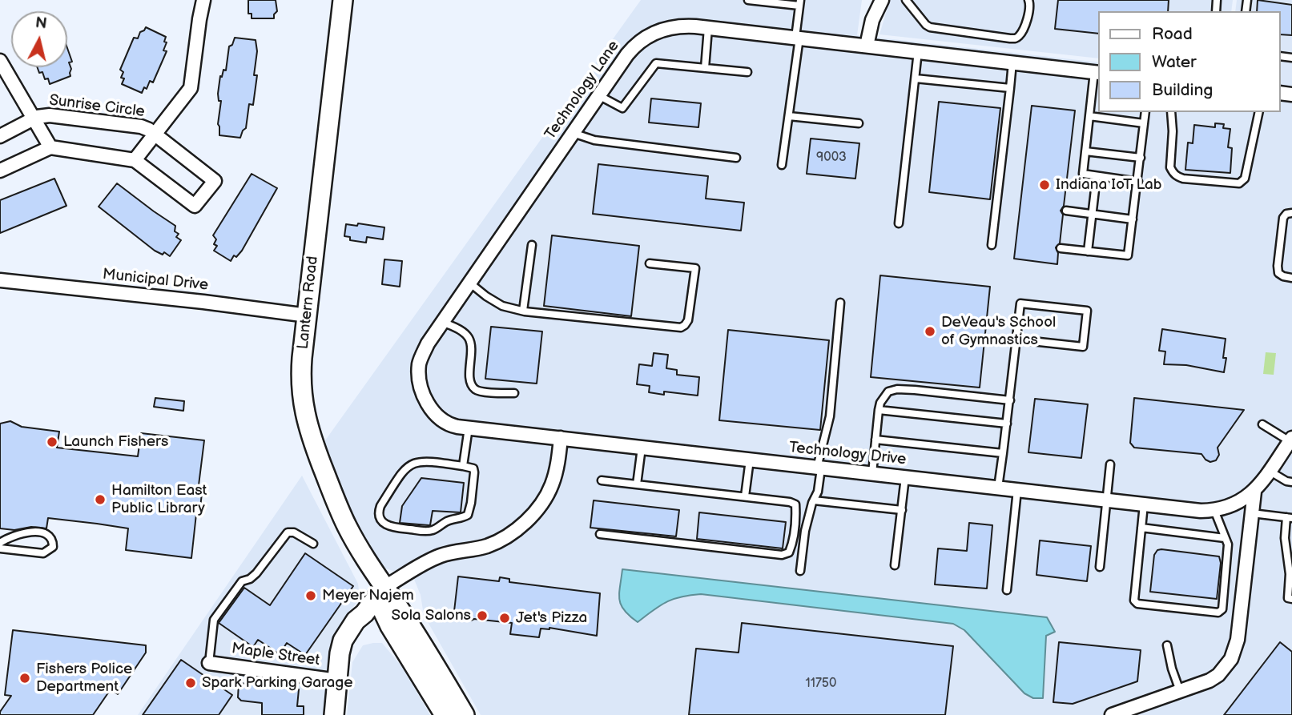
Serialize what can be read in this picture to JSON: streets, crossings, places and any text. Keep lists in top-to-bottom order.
{
  "streets": {
    "street": [
      "Technology Lane",
      "Sunrise Circle",
      "Municipal Drive",
      "Lantern Road",
      "Technology Drive",
      "Maple Street"
    ]
  },
  "crossings": [
    ["Technology Lane", "Technology Drive"],
    ["Municipal Drive", "Lantern Road"]
  ],
  "places": [
    "Indiana IoT Lab",
    "DeVeau's School of Gymnastics",
    "Launch Fishers",
    "Hamilton East Public Library",
    "Meyer Najem",
    "Sola Salons",
    "Jet's Pizza",
    "Fishers Police Department",
    "Spark Parking Garage"
  ],
  "house_numbers": ["9003", "11750"],
  "legend": ["Road", "Water", "Building"],
  "north": "top"
}
